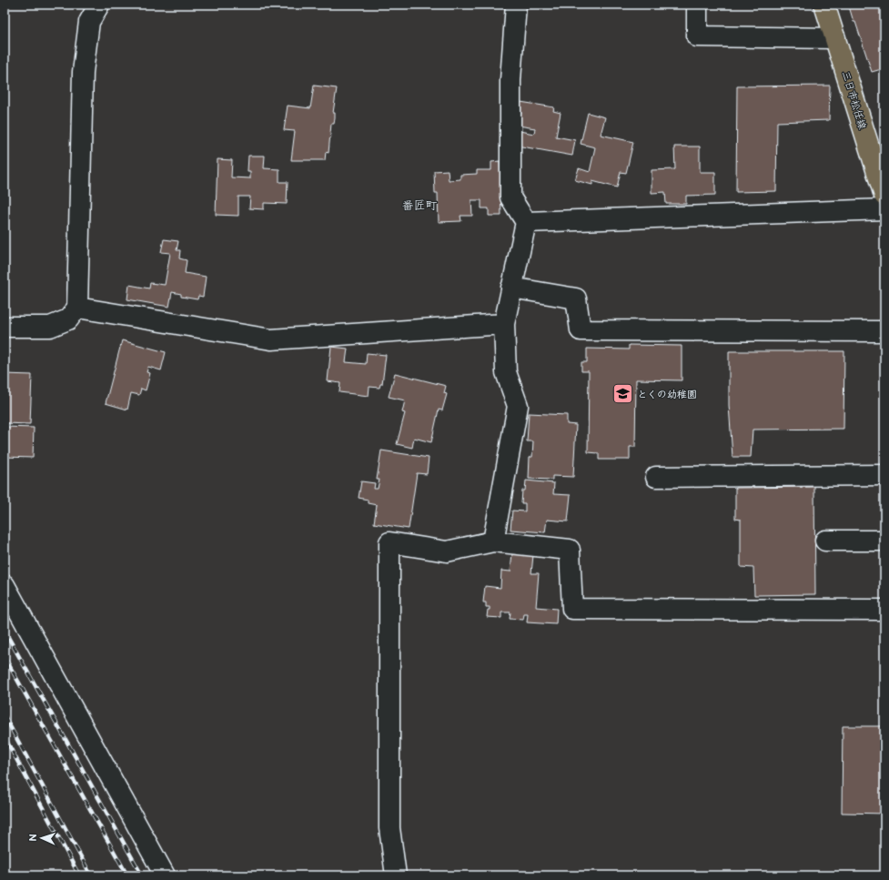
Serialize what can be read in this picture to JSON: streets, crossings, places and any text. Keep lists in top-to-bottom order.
{
  "streets": {
    "main road": ["三日市松任線"]
  },
  "districts": ["番匠町"],
  "places": {
    "school or university": ["とくの幼稚園"]
  },
  "north": "left"
}
